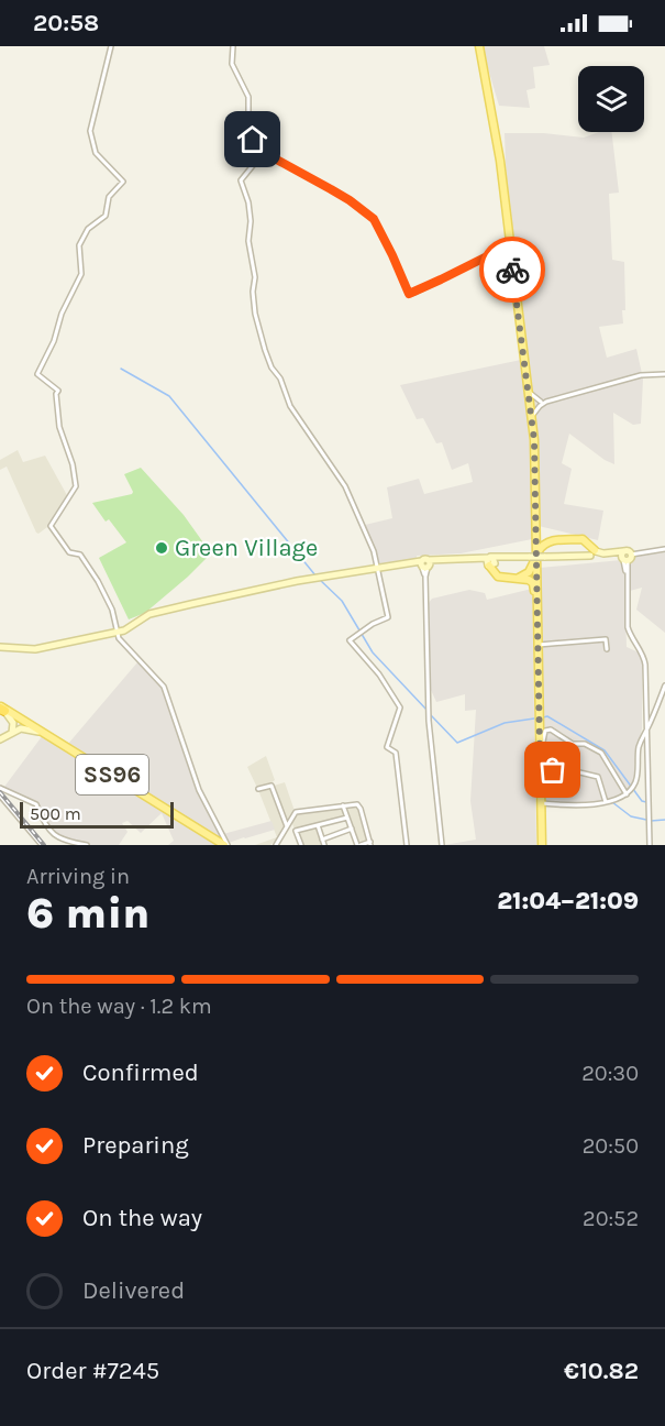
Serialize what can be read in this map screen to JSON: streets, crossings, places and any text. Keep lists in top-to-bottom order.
{
  "streets": {
    "main road": ["SS96"]
  },
  "places": ["Green Village"],
  "scale_bar": "500 m",
  "page": {
    "status": "20:58",
    "scale": "500 m",
    "heading": ["6 min", "Arriving in", "21:04–21:09"],
    "panel": ["Order #7245", "€10.82"],
    "bar": "On the way · 1.2 km",
    "list": [
      ["Confirmed", "20:30"],
      ["Preparing", "20:50"],
      ["On the way", "20:52"],
      "Delivered"
    ]
  }
}
